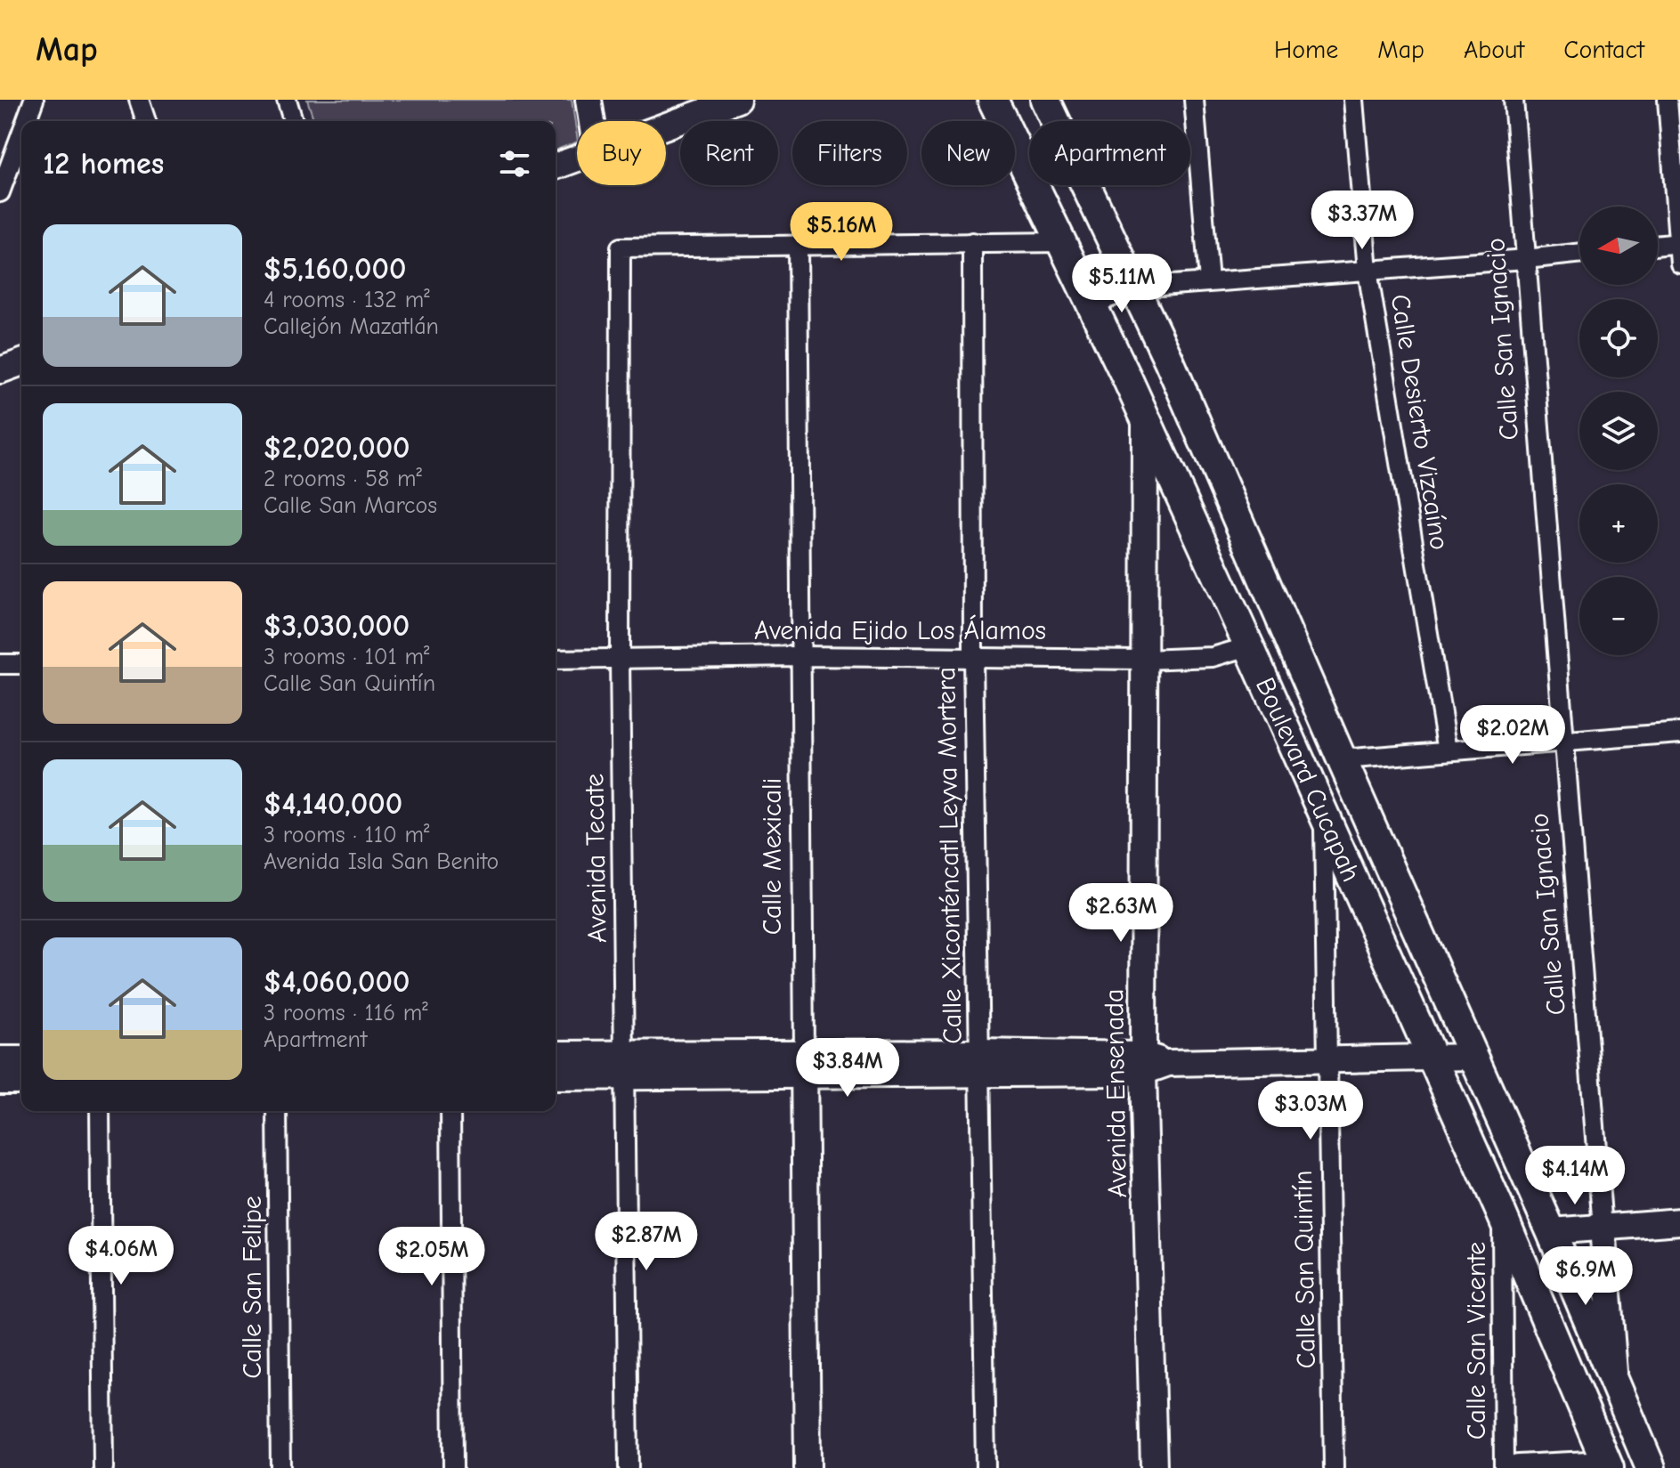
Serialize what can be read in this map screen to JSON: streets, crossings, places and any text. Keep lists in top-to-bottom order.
{
  "streets": {
    "main road": ["Boulevard Cucapah"],
    "street": [
      "Calle San Ignacio",
      "Calle Desierto Vizcaíno",
      "Avenida Ejido Los Álamos",
      "Calle Xiconténcatl Leyva Mortera",
      "Calle Mexicali",
      "Avenida Tecate",
      "Avenida Ensenada",
      "Calle San Quintín",
      "Calle San Felipe",
      "Calle San Vicente"
    ]
  },
  "crossings": [
    ["Calle San Ignacio", "Boulevard Cucapah"],
    ["Avenida Ejido Los Álamos", "Boulevard Cucapah"],
    ["Avenida Ejido Los Álamos", "Calle Xiconténcatl Leyva Mortera"],
    ["Avenida Ejido Los Álamos", "Calle Mexicali"],
    ["Avenida Ejido Los Álamos", "Avenida Tecate"],
    ["Avenida Ejido Los Álamos", "Avenida Ensenada"],
    ["Boulevard Cucapah", "Avenida Ensenada"],
    ["Boulevard Cucapah", "Calle San Quintín"],
    ["Boulevard Cucapah", "Calle San Vicente"],
    ["Calle Mexicali", "Avenida Tecate"]
  ],
  "north": "left",
  "page": {
    "header": "Map",
    "nav": [
      "Home",
      "Map",
      "About",
      "Contact"
    ],
    "chip": [
      "Buy",
      "Rent",
      "Filters",
      "New",
      "Apartment"
    ],
    "heading": "12 homes",
    "price": [
      "$3.37M",
      "$5.16M",
      "$5.11M",
      "$2.02M",
      "$2.63M",
      "$3.84M",
      "$3.03M",
      "$4.14M",
      "$2.87M",
      "$4.06M",
      "$2.05M",
      "$6.9M"
    ],
    "map_buttons": ["+", "−"],
    "list": [
      {
        "name": "$5,160,000",
        "note": "4 rooms · 132 m² · Callejón Mazatlán"
      },
      {
        "name": "$2,020,000",
        "note": "2 rooms · 58 m² · Calle San Marcos"
      },
      {
        "name": "$3,030,000",
        "note": "3 rooms · 101 m² · Calle San Quintín"
      },
      {
        "name": "$4,140,000",
        "note": "3 rooms · 110 m² · Avenida Isla San Benito"
      },
      {
        "name": "$4,060,000",
        "note": "3 rooms · 116 m² · Apartment"
      }
    ]
  }
}
